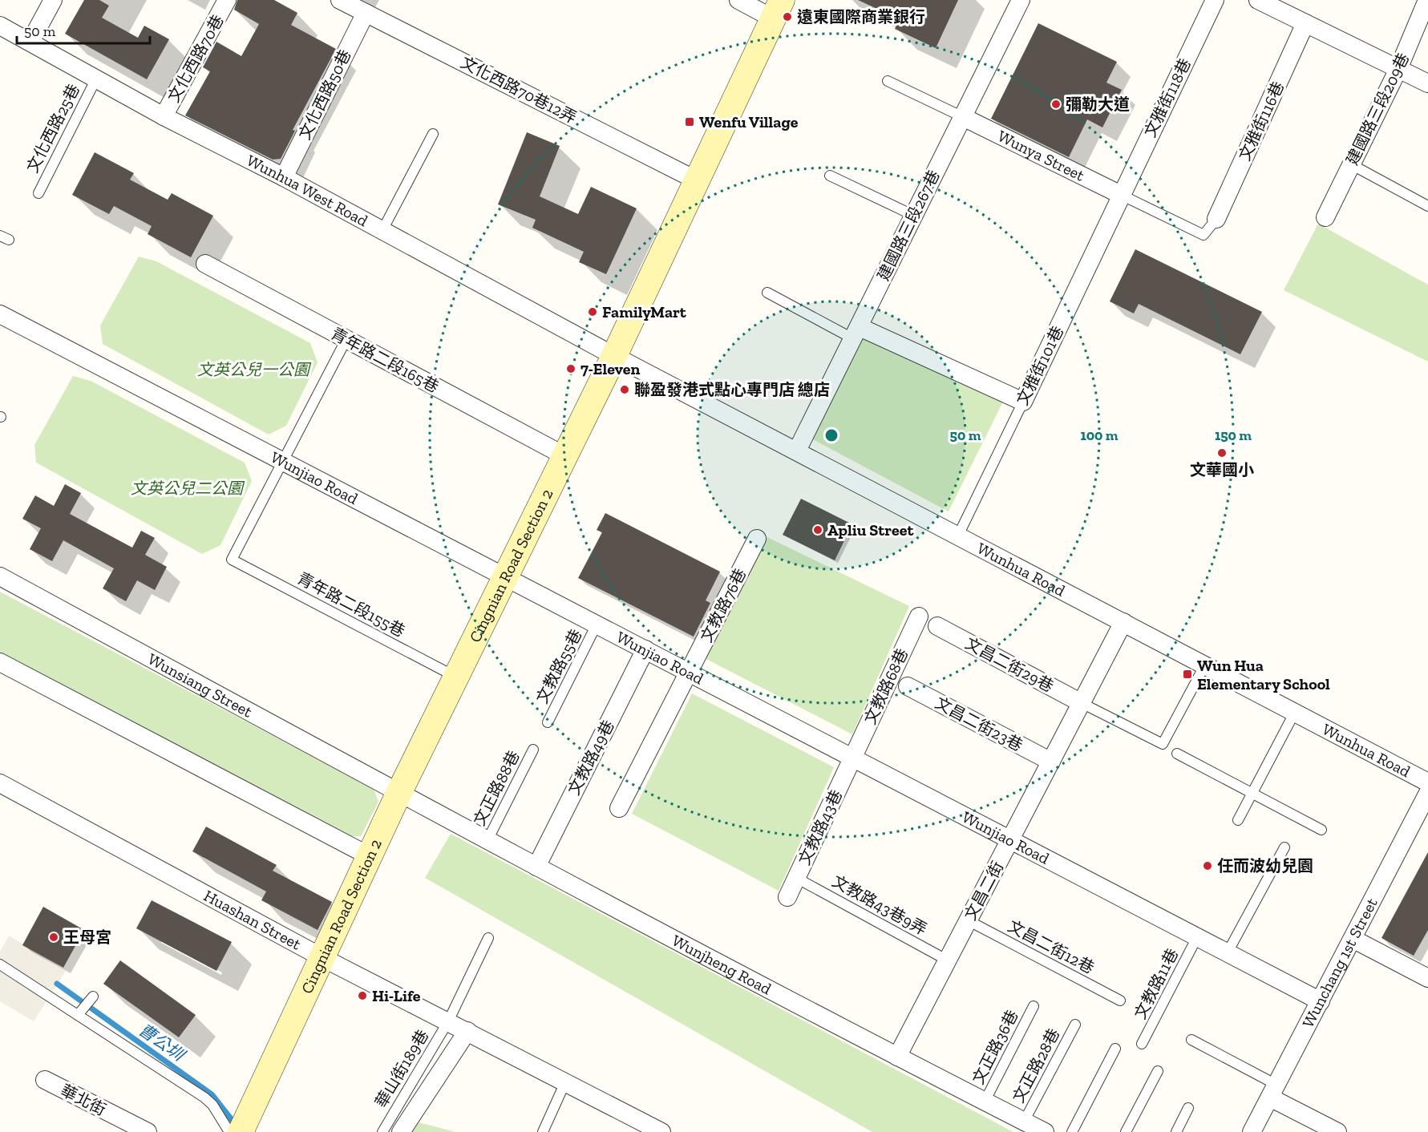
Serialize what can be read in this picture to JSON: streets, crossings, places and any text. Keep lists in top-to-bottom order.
{
  "streets": {
    "street": [
      "文化西路70巷",
      "文化西路70巷12弄",
      "文化西路50巷",
      "文雅街118巷",
      "建國路三段209巷",
      "文雅街116巷",
      "Wunya Street",
      "Wunhua West Road",
      "建國路三段267巷",
      "青年路二段165巷",
      "文雅街101巷",
      "Wunjiao Road",
      "Cingnian Road Section 2",
      "Wunhua Road",
      "文教路76巷",
      "文昌二街29巷",
      "Wunsiang Street",
      "文教路68巷",
      "文昌二街23巷",
      "文教路49巷",
      "文教路43巷",
      "文昌二街",
      "Huashan Street",
      "Wunchang 1st Street",
      "Wunjheng Road",
      "華北街"
    ],
    "lane": [
      "文化西路25巷",
      "青年路二段155巷",
      "文教路55巷",
      "文正路88巷",
      "文教路43巷9弄",
      "文昌二街12巷",
      "文教路11巷",
      "文正路36巷",
      "文正路28巷",
      "華山街189巷"
    ]
  },
  "crossings": [
    ["文化西路70巷", "Wunhua West Road"],
    ["文化西路70巷12弄", "文化西路50巷"],
    ["文化西路70巷12弄", "Cingnian Road Section 2"],
    ["文化西路50巷", "Wunhua West Road"],
    ["文雅街118巷", "Wunya Street"],
    ["文雅街118巷", "文雅街101巷"],
    ["文化西路25巷", "Wunhua West Road"],
    ["Wunya Street", "建國路三段267巷"],
    ["Wunya Street", "文雅街101巷"],
    ["Wunhua West Road", "Cingnian Road Section 2"],
    ["Wunhua West Road", "Wunhua Road"],
    ["建國路三段267巷", "Wunhua Road"],
    ["青年路二段165巷", "Cingnian Road Section 2"],
    ["文雅街101巷", "Wunhua Road"],
    ["Wunjiao Road", "Cingnian Road Section 2"],
    ["Wunjiao Road", "青年路二段155巷"],
    ["Wunjiao Road", "文教路76巷"],
    ["Wunjiao Road", "文教路55巷"],
    ["Wunjiao Road", "文教路68巷"],
    ["Wunjiao Road", "文教路49巷"],
    ["Wunjiao Road", "文教路43巷"],
    ["Wunjiao Road", "文昌二街"],
    ["Wunjiao Road", "Wunchang 1st Street"],
    ["Wunjiao Road", "文教路11巷"],
    ["Cingnian Road Section 2", "Wunhua Road"],
    ["Cingnian Road Section 2", "青年路二段155巷"],
    ["Cingnian Road Section 2", "Wunsiang Street"],
    ["Cingnian Road Section 2", "Huashan Street"],
    ["Cingnian Road Section 2", "Wunjheng Road"],
    ["Wunhua Road", "文昌二街"],
    ["文昌二街29巷", "文昌二街"],
    ["Wunsiang Street", "Wunjheng Road"],
    ["文教路68巷", "文教路43巷"],
    ["文昌二街23巷", "文昌二街"],
    ["文教路49巷", "Wunjheng Road"],
    ["文正路88巷", "Wunjheng Road"],
    ["文教路43巷", "文教路43巷9弄"],
    ["文昌二街", "文教路43巷9弄"],
    ["文昌二街", "文昌二街12巷"],
    ["文昌二街", "Wunjheng Road"],
    ["Huashan Street", "華山街189巷"],
    ["Wunjheng Road", "文正路36巷"],
    ["Wunjheng Road", "文正路28巷"]
  ],
  "water": ["曹公圳"],
  "parks": ["文英公兒一公園", "文英公兒二公園"],
  "places": {
    "other": [
      "遠東國際商業銀行",
      "彌勒大道",
      "FamilyMart",
      "7-Eleven",
      "聯盈發港式點心專門店 總店",
      "文華國小",
      "Apliu Street",
      "任而波幼兒園",
      "王母宮",
      "Hi-Life"
    ],
    "transit": ["Wenfu Village", "Wun Hua Elementary School"]
  },
  "scale_bar": "50 m",
  "rings": ["50 m", "100 m", "150 m"]
}
